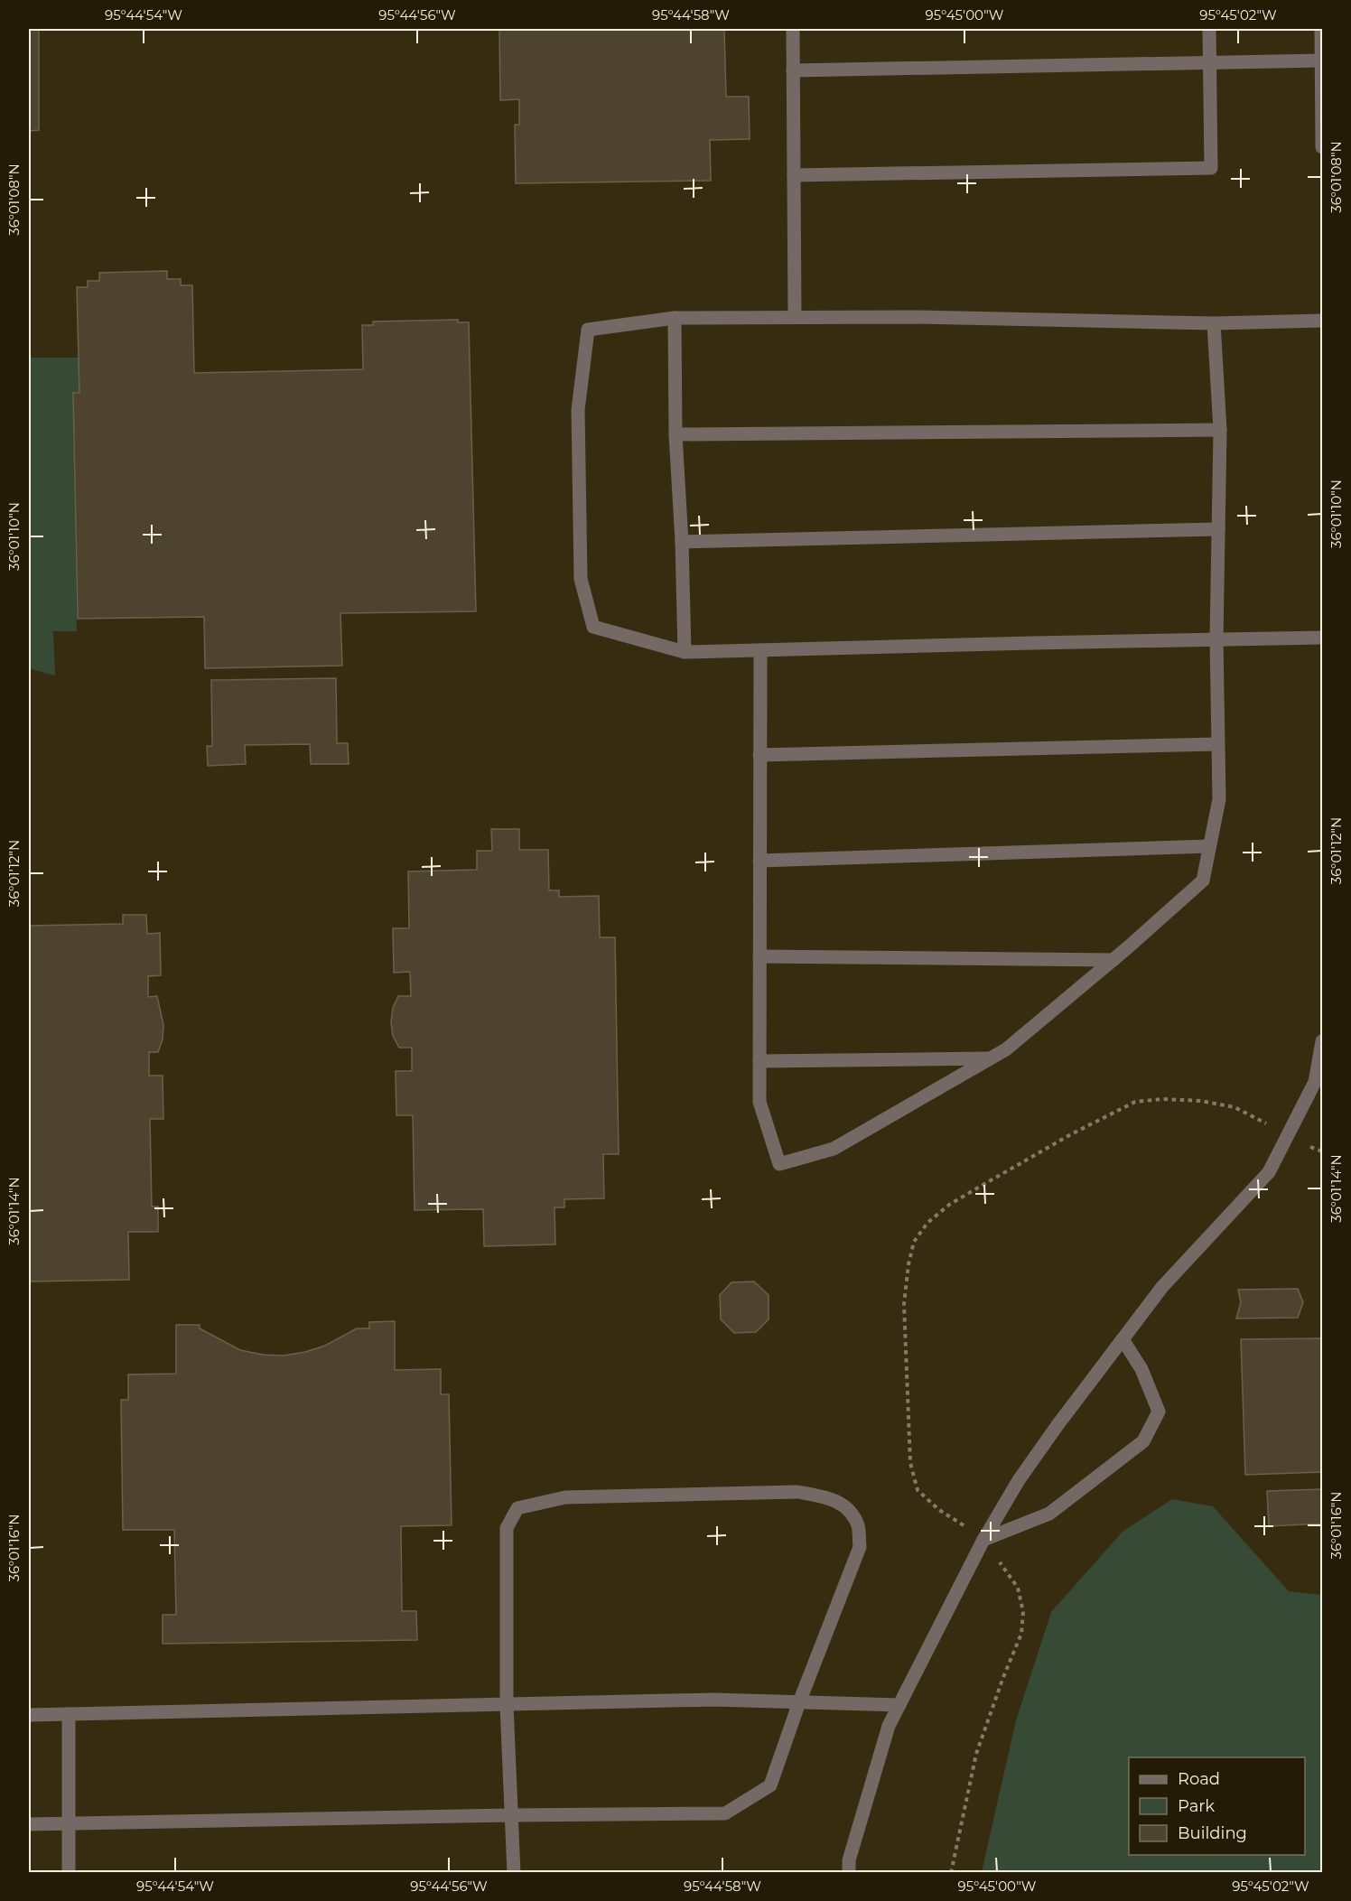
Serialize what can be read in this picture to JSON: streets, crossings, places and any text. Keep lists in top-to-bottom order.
{
  "legend": ["Road", "Park", "Building"],
  "coordinates": [
    "95°44'54\"W",
    "95°44'56\"W",
    "95°44'58\"W",
    "95°45'00\"W",
    "95°45'02\"W",
    "36°01'08\"N",
    "36°01'10\"N",
    "36°01'12\"N",
    "36°01'14\"N",
    "36°01'16\"N"
  ]
}
